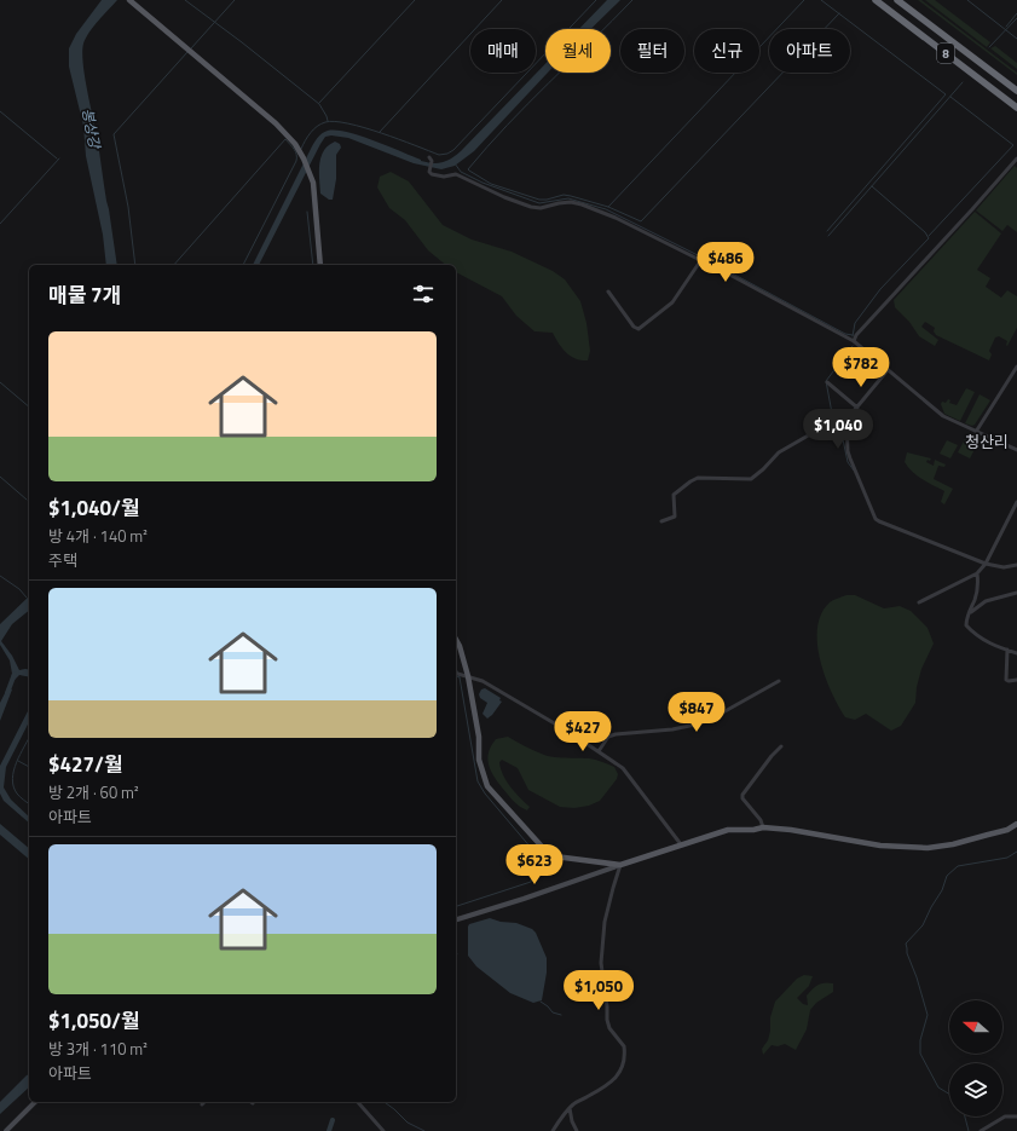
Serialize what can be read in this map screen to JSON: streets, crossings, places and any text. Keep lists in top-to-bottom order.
{
  "streets": {
    "highway": ["8"]
  },
  "districts": ["청산리"],
  "water": ["봉상강"],
  "north": "left",
  "page": {
    "chip": [
      "매매",
      "월세",
      "필터",
      "신규",
      "아파트"
    ],
    "price": [
      "$486",
      "$782",
      "$1,040",
      "$847",
      "$427",
      "$623",
      "$1,050"
    ],
    "heading": "매물 7개",
    "list": [
      {
        "name": "$1,040/월",
        "note": "방 4개 · 140 m² · 주택"
      },
      {
        "name": "$427/월",
        "note": "방 2개 · 60 m² · 아파트"
      },
      {
        "name": "$1,050/월",
        "note": "방 3개 · 110 m² · 아파트"
      }
    ]
  }
}
